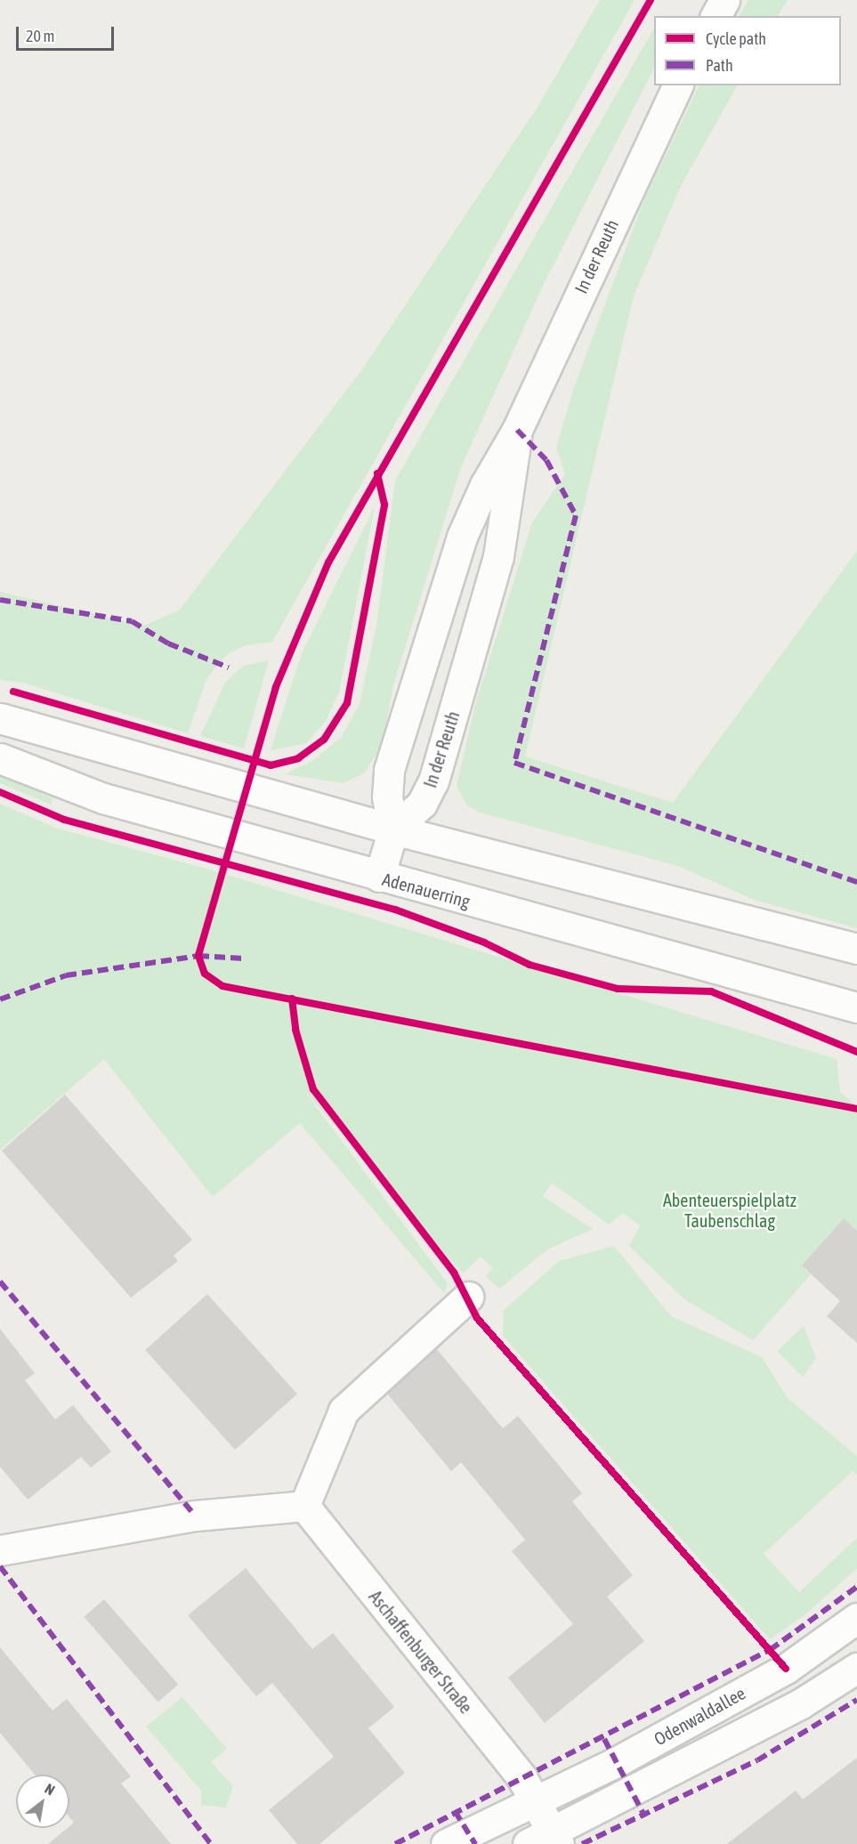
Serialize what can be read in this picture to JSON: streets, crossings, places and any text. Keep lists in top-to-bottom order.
{
  "streets": {
    "street": [
      "In der Reuth",
      "Adenauerring",
      "Aschaffenburger Straße",
      "Odenwaldallee"
    ]
  },
  "crossings": [
    ["Aschaffenburger Straße", "Odenwaldallee"]
  ],
  "parks": ["Abenteuerspielplatz Taubenschlag"],
  "legend": ["Cycle path", "Path"],
  "scale_bar": "20 m",
  "north": "top right"
}
